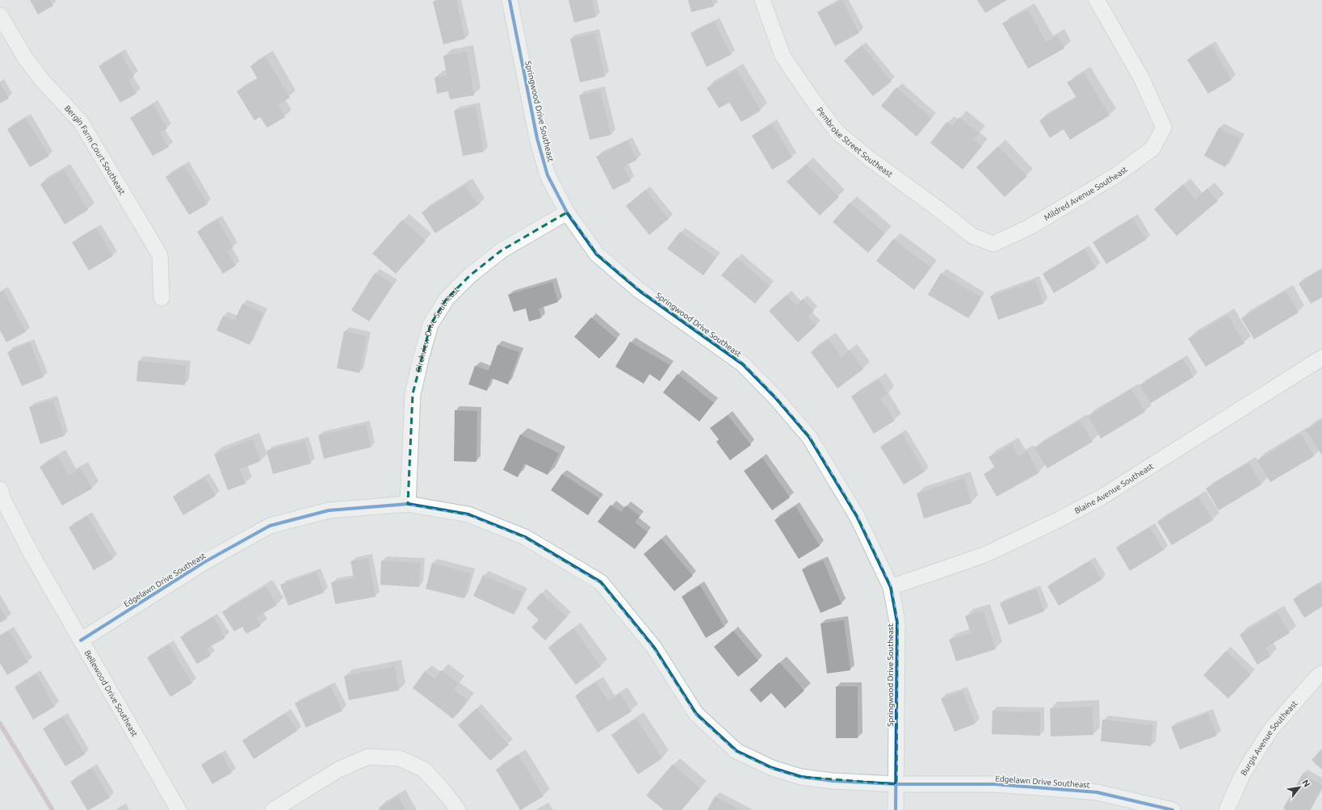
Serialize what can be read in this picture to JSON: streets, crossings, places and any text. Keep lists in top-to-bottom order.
{
  "streets": {
    "street": [
      "Springwood Drive Southeast",
      "Pembroke Street Southeast",
      "Bergin Farm Court Southeast",
      "Mildred Avenue Southeast",
      "Birchview Drive Southeast",
      "Blaine Avenue Southeast",
      "Edgelawn Drive Southeast",
      "Bellewood Drive Southeast",
      "Burgis Avenue Southeast"
    ]
  },
  "crossings": [
    ["Springwood Drive Southeast", "Birchview Drive Southeast"],
    ["Springwood Drive Southeast", "Blaine Avenue Southeast"],
    ["Springwood Drive Southeast", "Edgelawn Drive Southeast"],
    ["Pembroke Street Southeast", "Mildred Avenue Southeast"],
    ["Birchview Drive Southeast", "Edgelawn Drive Southeast"],
    ["Edgelawn Drive Southeast", "Bellewood Drive Southeast"]
  ],
  "north": "top right"
}
